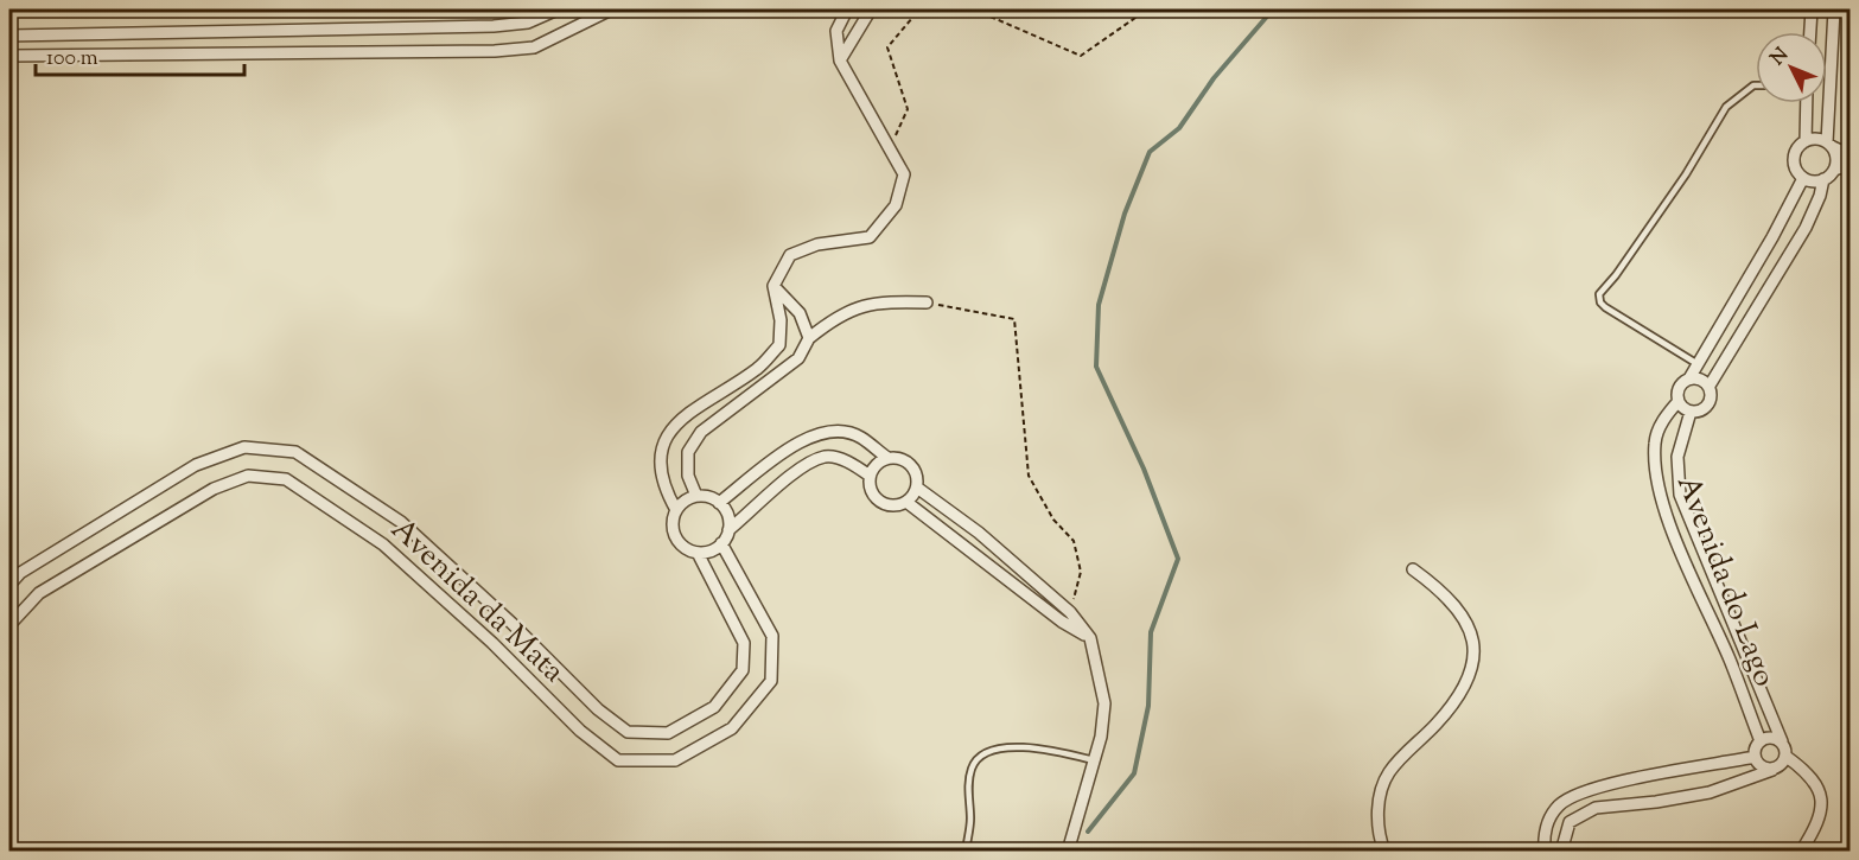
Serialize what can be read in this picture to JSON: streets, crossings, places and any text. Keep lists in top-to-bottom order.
{
  "streets": {
    "street": ["Avenida do Lago", "Avenida da Mata"]
  },
  "scale_bar": "100 m",
  "north": "top left"
}
